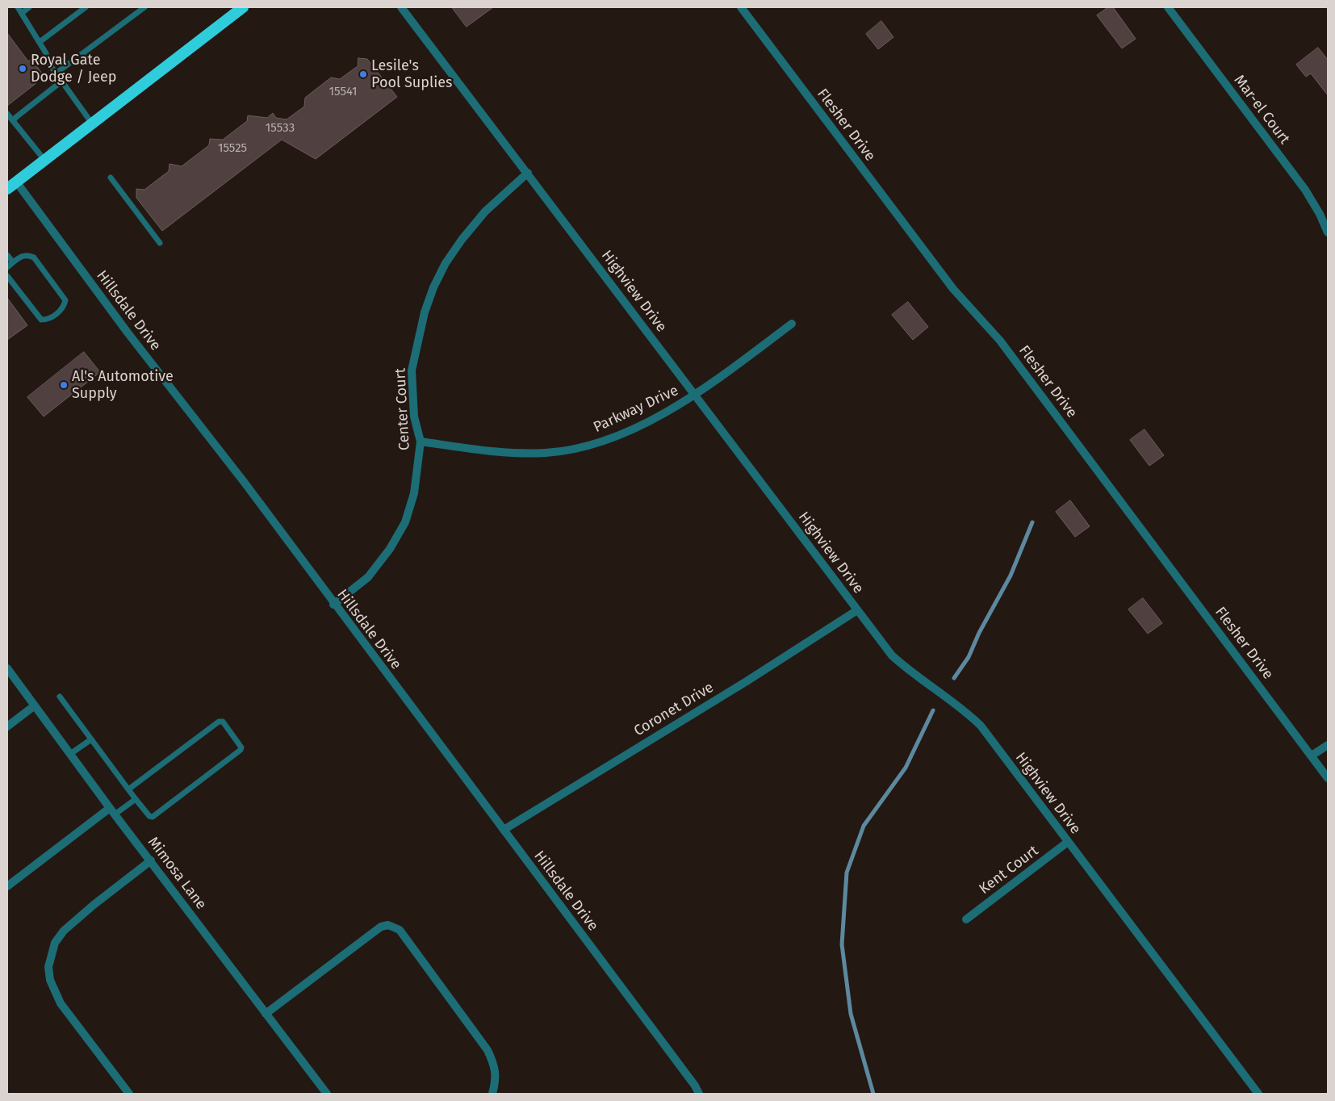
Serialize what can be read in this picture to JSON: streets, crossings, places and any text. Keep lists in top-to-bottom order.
{
  "streets": {
    "street": [
      "Mar-el Court",
      "Flesher Drive",
      "Highview Drive",
      "Hillsdale Drive",
      "Center Court",
      "Parkway Drive",
      "Coronet Drive",
      "Kent Court",
      "Mimosa Lane"
    ]
  },
  "crossings": [
    ["Highview Drive", "Center Court"],
    ["Highview Drive", "Parkway Drive"],
    ["Highview Drive", "Coronet Drive"],
    ["Highview Drive", "Kent Court"],
    ["Hillsdale Drive", "Center Court"],
    ["Hillsdale Drive", "Coronet Drive"],
    ["Center Court", "Parkway Drive"]
  ],
  "places": ["Royal Gate Dodge / Jeep", "Lesile's Pool Suplies", "Al's Automotive Supply"],
  "house_numbers": ["15541", "15533", "15525"]
}
